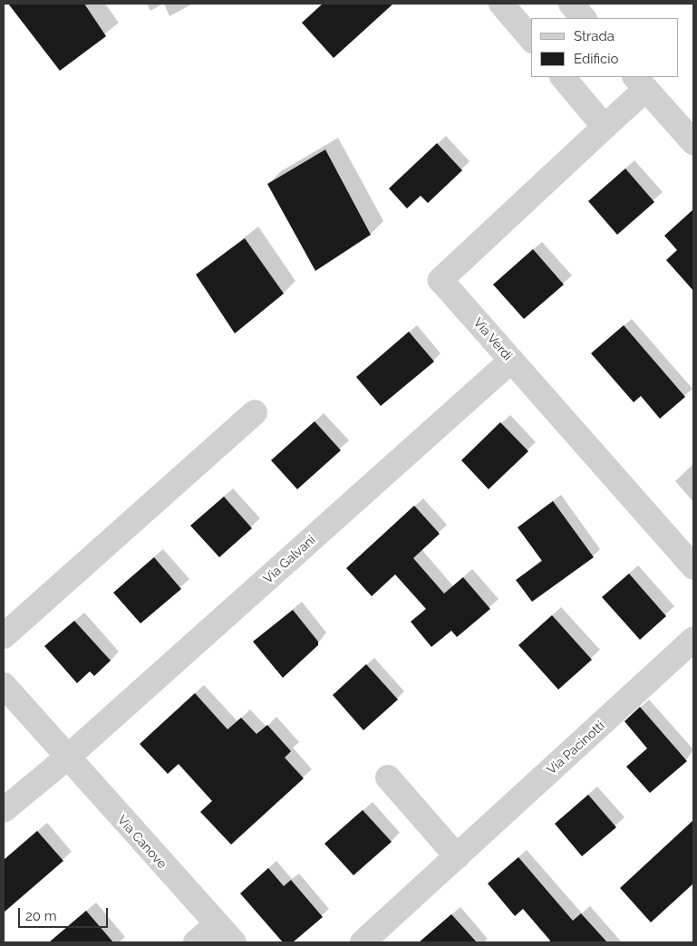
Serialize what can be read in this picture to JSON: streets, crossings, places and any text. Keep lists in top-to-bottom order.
{
  "streets": {
    "street": [
      "Via Verdi",
      "Via Galvani",
      "Via Pacinotti",
      "Via Canove"
    ]
  },
  "crossings": [
    ["Via Verdi", "Via Galvani"],
    ["Via Galvani", "Via Canove"]
  ],
  "legend": ["Strada", "Edificio"],
  "scale_bar": "20 m"
}
